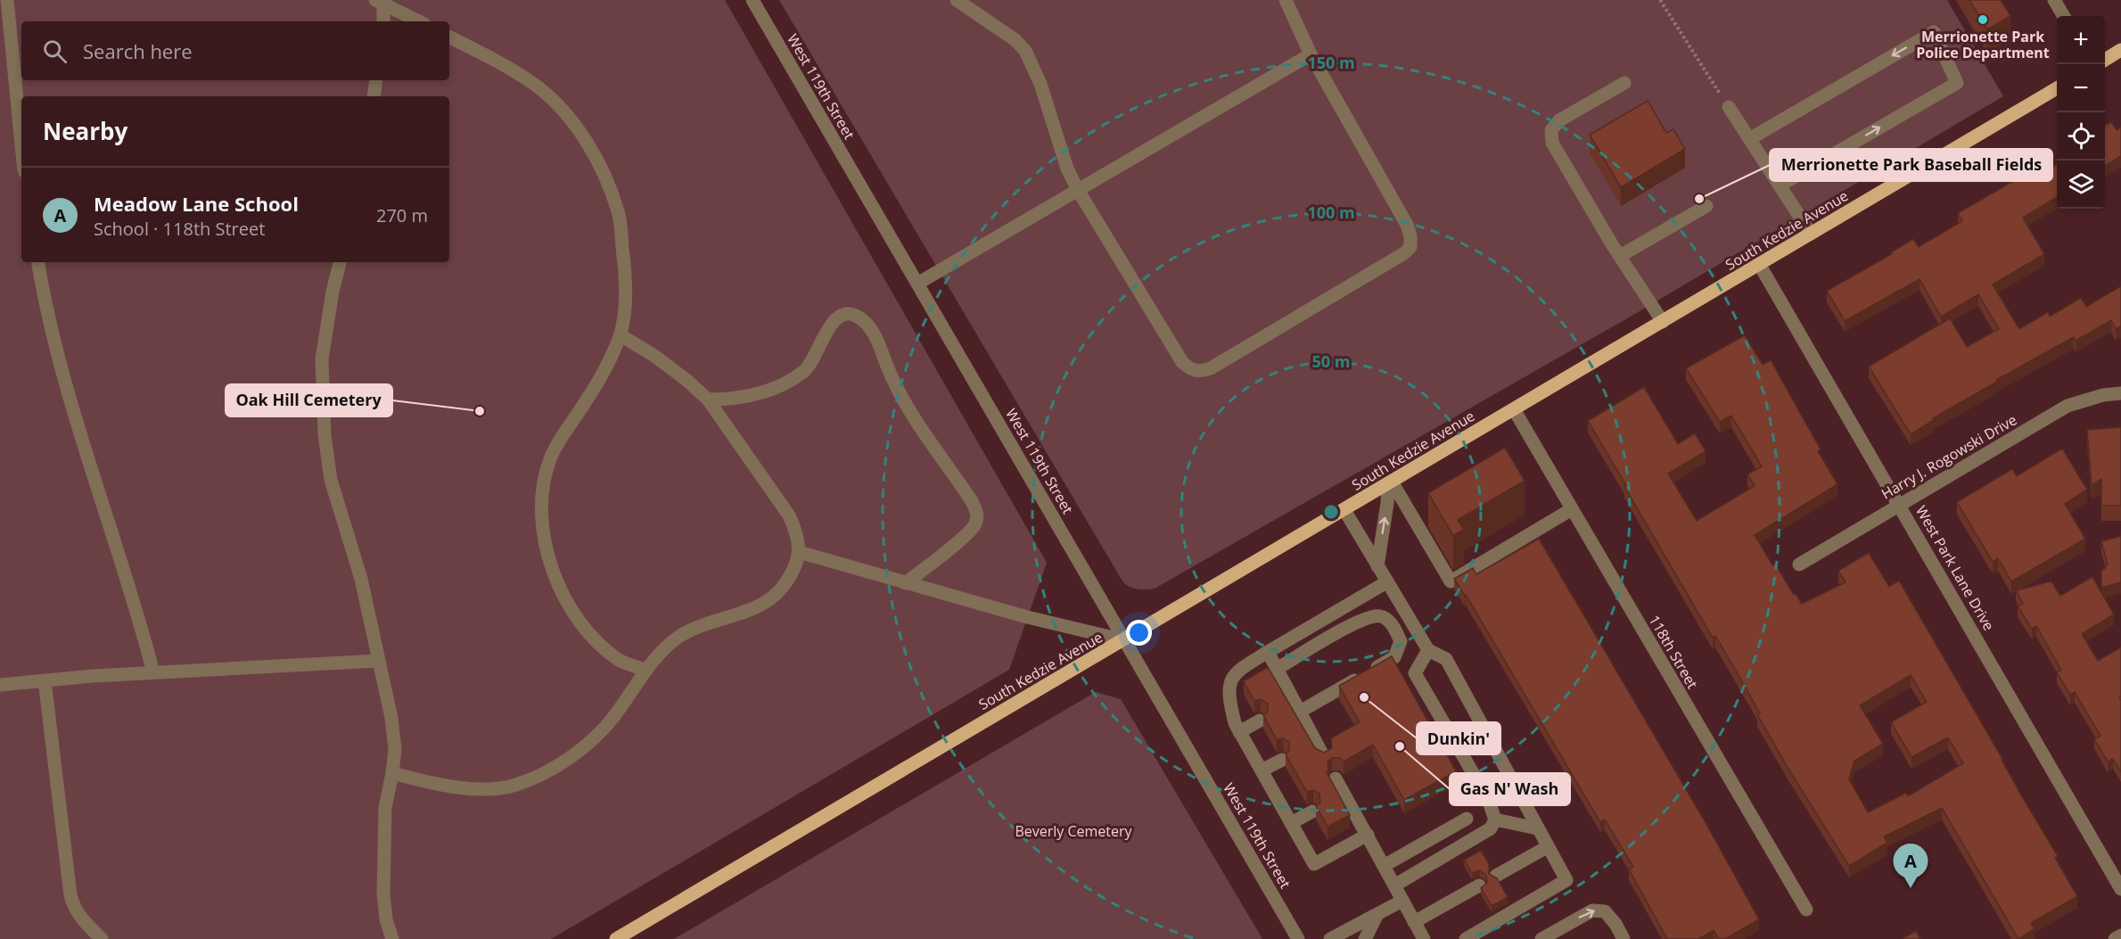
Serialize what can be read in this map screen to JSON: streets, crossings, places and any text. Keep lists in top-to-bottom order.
{
  "streets": {
    "main road": ["South Kedzie Avenue"],
    "street": [
      "West 119th Street",
      "Harry J. Rogowski Drive",
      "West Park Lane Drive",
      "118th Street"
    ]
  },
  "crossings": [
    ["West 119th Street", "South Kedzie Avenue"],
    ["South Kedzie Avenue", "West Park Lane Drive"],
    ["South Kedzie Avenue", "118th Street"],
    ["Harry J. Rogowski Drive", "West Park Lane Drive"]
  ],
  "parks": ["Beverly Cemetery"],
  "places": [
    "Merrionette Park Police Department",
    "Merrionette Park Baseball Fields",
    "Oak Hill Cemetery",
    "Dunkin'",
    "Gas N' Wash"
  ],
  "page": {
    "map_buttons": ["+", "−"],
    "search": "Search here",
    "heading": "Nearby",
    "list": [
      {
        "mark": "A",
        "name": "Meadow Lane School",
        "note": "School · 118th Street",
        "value": "270 m"
      }
    ],
    "pins": "A"
  },
  "rings": ["150 m", "100 m", "50 m"]
}
